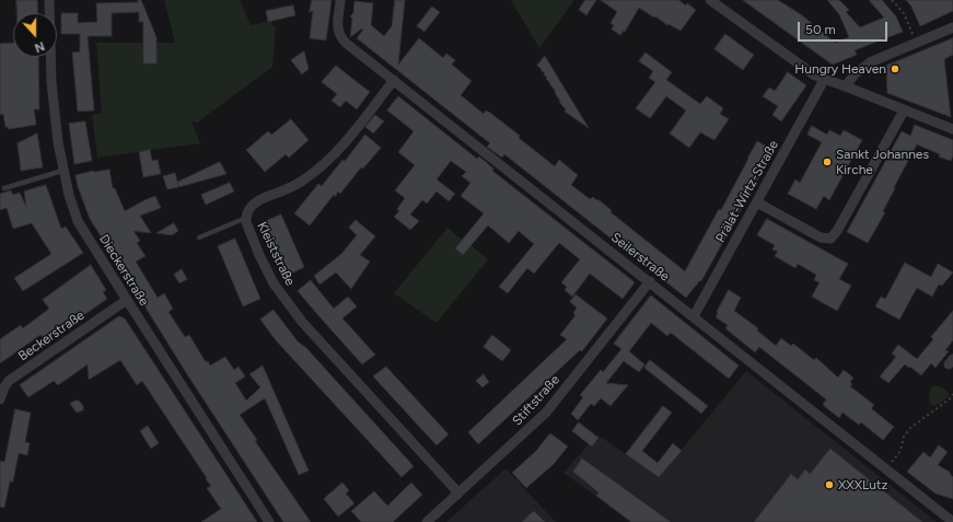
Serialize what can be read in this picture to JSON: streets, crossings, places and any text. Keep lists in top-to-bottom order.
{
  "streets": {
    "street": [
      "Prälat-Wirtz-Straße",
      "Kleiststraße",
      "Seilerstraße",
      "Dieckerstraße",
      "Beckerstraße",
      "Stiftstraße"
    ]
  },
  "crossings": [
    ["Prälat-Wirtz-Straße", "Seilerstraße"],
    ["Kleiststraße", "Seilerstraße"],
    ["Kleiststraße", "Stiftstraße"],
    ["Seilerstraße", "Stiftstraße"],
    ["Dieckerstraße", "Beckerstraße"]
  ],
  "places": ["Hungry Heaven", "Sankt Johannes Kirche", "XXXLutz"],
  "scale_bar": "50 m",
  "north": "bottom"
}
